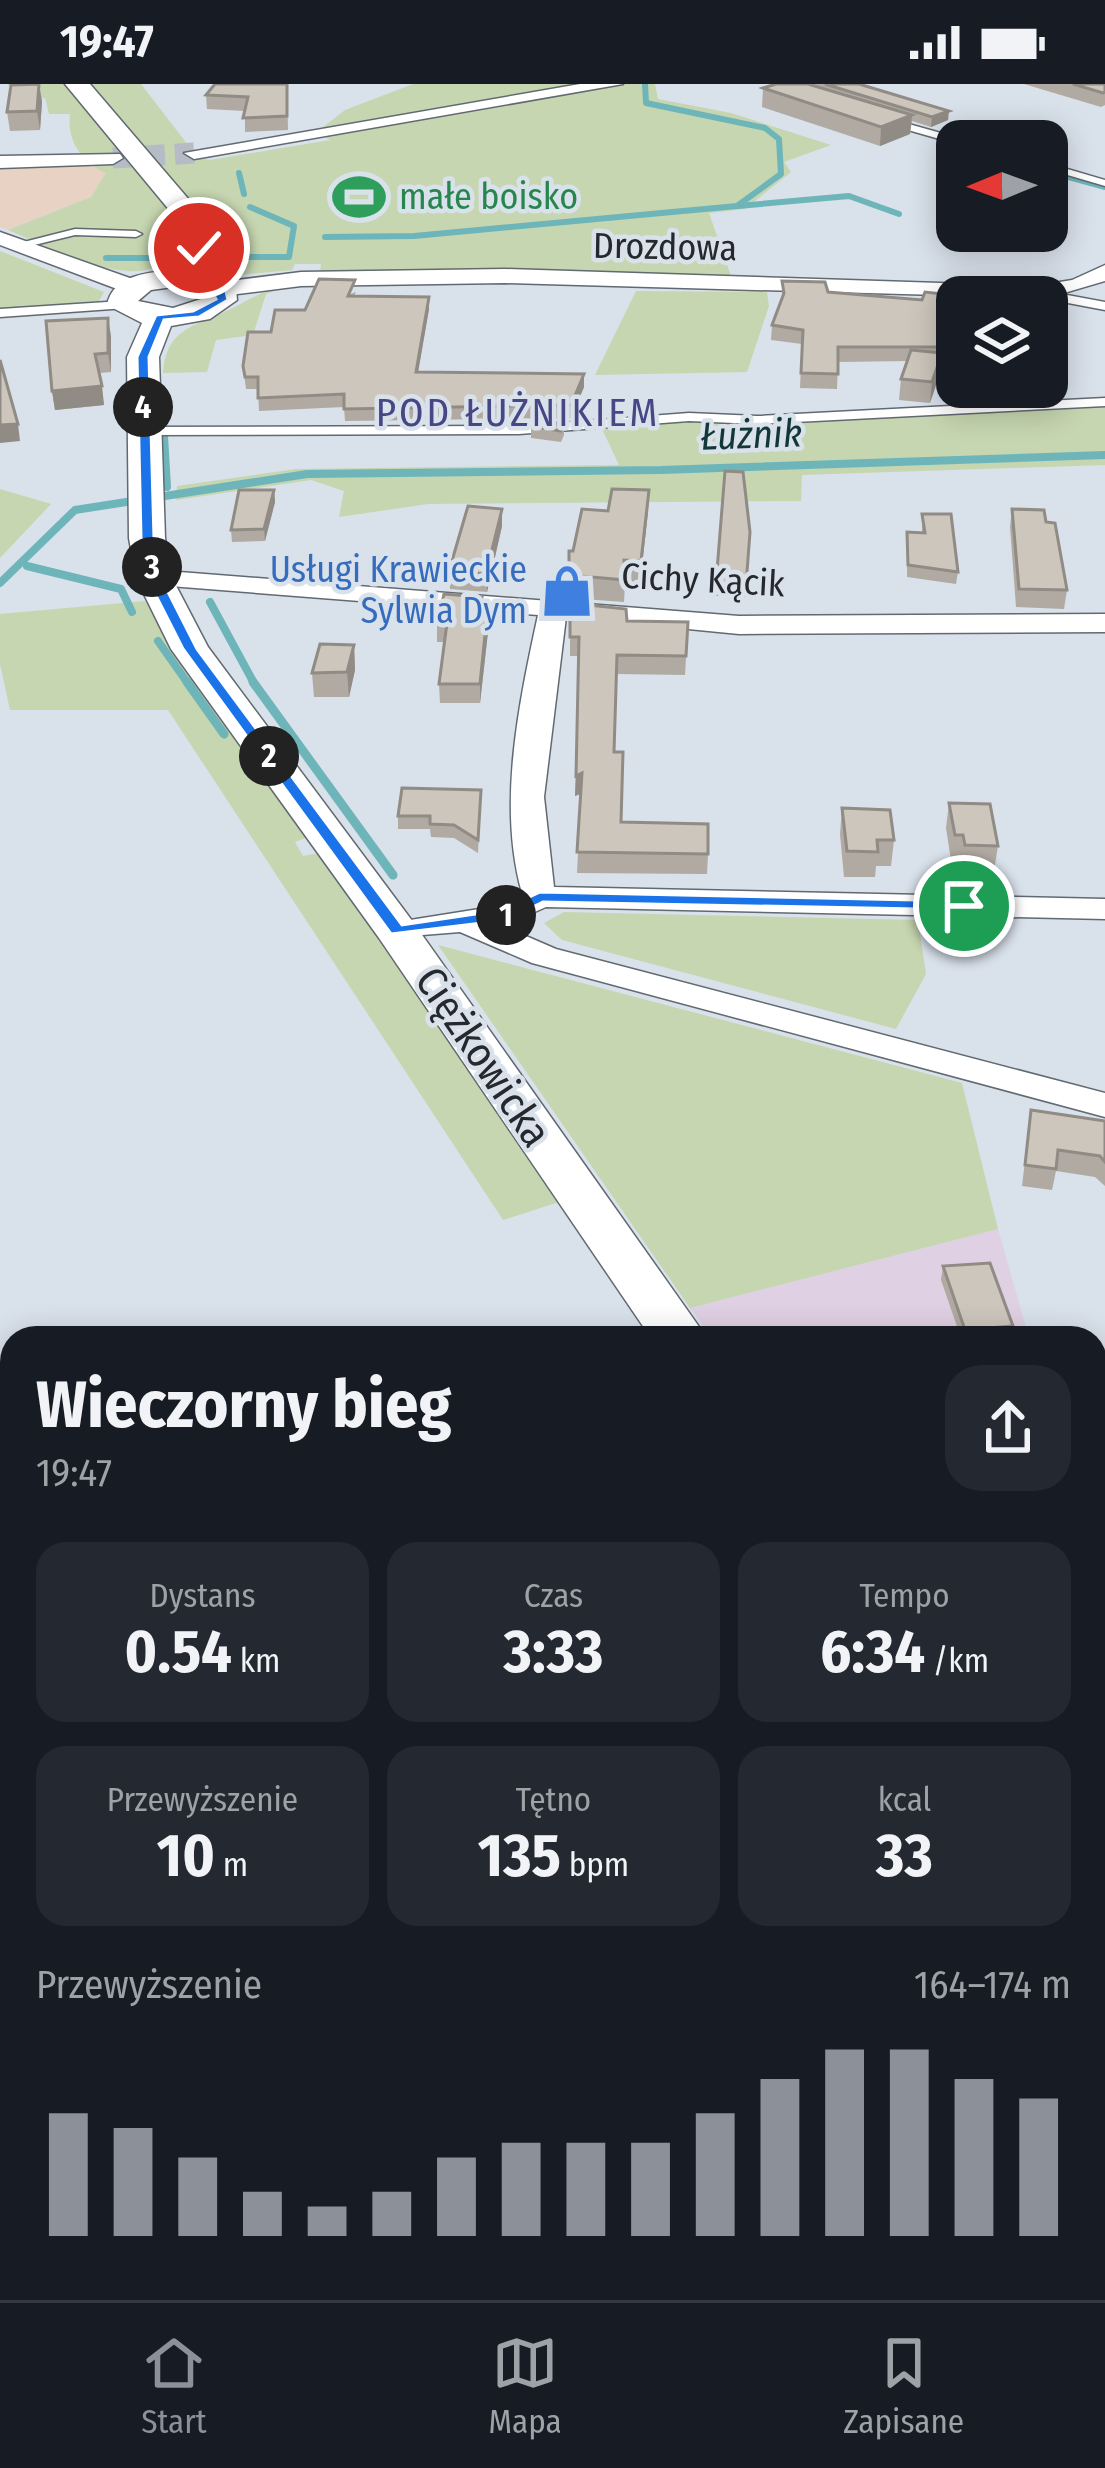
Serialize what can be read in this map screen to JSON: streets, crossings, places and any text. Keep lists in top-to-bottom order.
{
  "streets": {
    "street": ["Drozdowa", "Cichy Kącik", "Ciężkowicka"]
  },
  "crossings": [
    ["Cichy Kącik", "Ciężkowicka"]
  ],
  "districts": ["POD ŁUŻNIKIEM"],
  "water": ["Łużnik"],
  "places": {
    "sports": ["małe boisko"],
    "shop": ["Usługi Krawieckie Sylwia Dym"]
  },
  "north": "left",
  "page": {
    "status": "19:47",
    "pins": [
      "4",
      "3",
      "2",
      "1"
    ],
    "heading": ["Wieczorny bieg", "19:47"],
    "stats": [
      ["Dystans", "0.54 km"],
      ["Czas", "3:33"],
      ["Tempo", "6:34 /km"],
      ["Przewyższenie", "10 m"],
      ["Tętno", "135 bpm"],
      ["kcal", "33"]
    ],
    "chart": ["Przewyższenie", "164–174 m"],
    "tabs": ["Start", "Mapa", "Zapisane"]
  }
}
